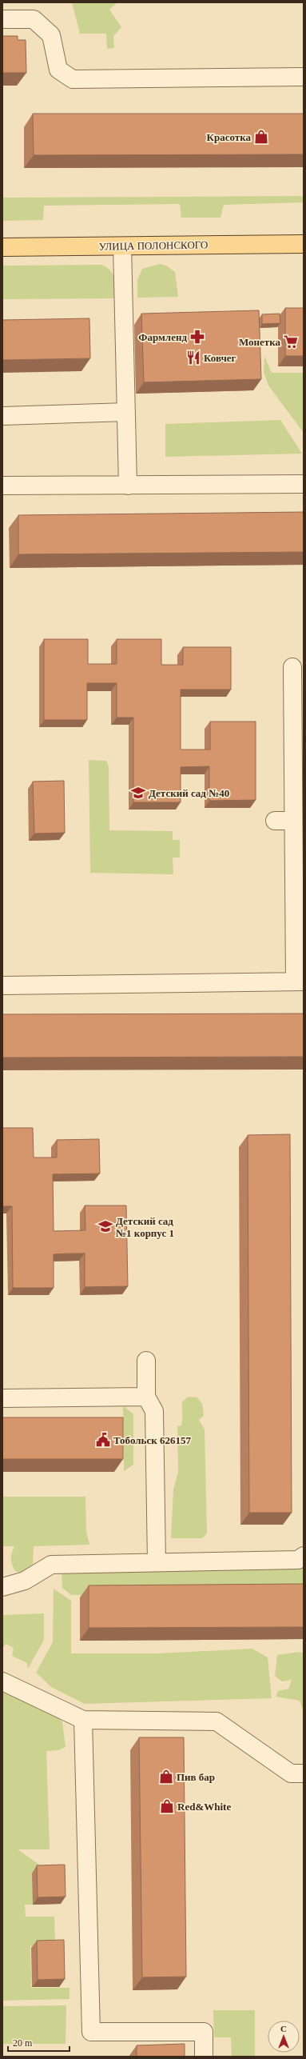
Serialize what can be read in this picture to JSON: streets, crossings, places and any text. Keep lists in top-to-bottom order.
{
  "streets": {
    "main road": ["УЛИЦА ПОЛОНСКОГО"]
  },
  "places": {
    "shop": ["Красотка", "Пив бар", "Red&White"],
    "pharmacy": ["Фармленд"],
    "supermarket": ["Монетка"],
    "restaurant": ["Ковчег"],
    "school or university": ["Детский сад №40", "Детский сад №1 корпус 1"],
    "public building": ["Тобольск 626157"]
  },
  "scale_bar": "20 m",
  "north": "top"
}
